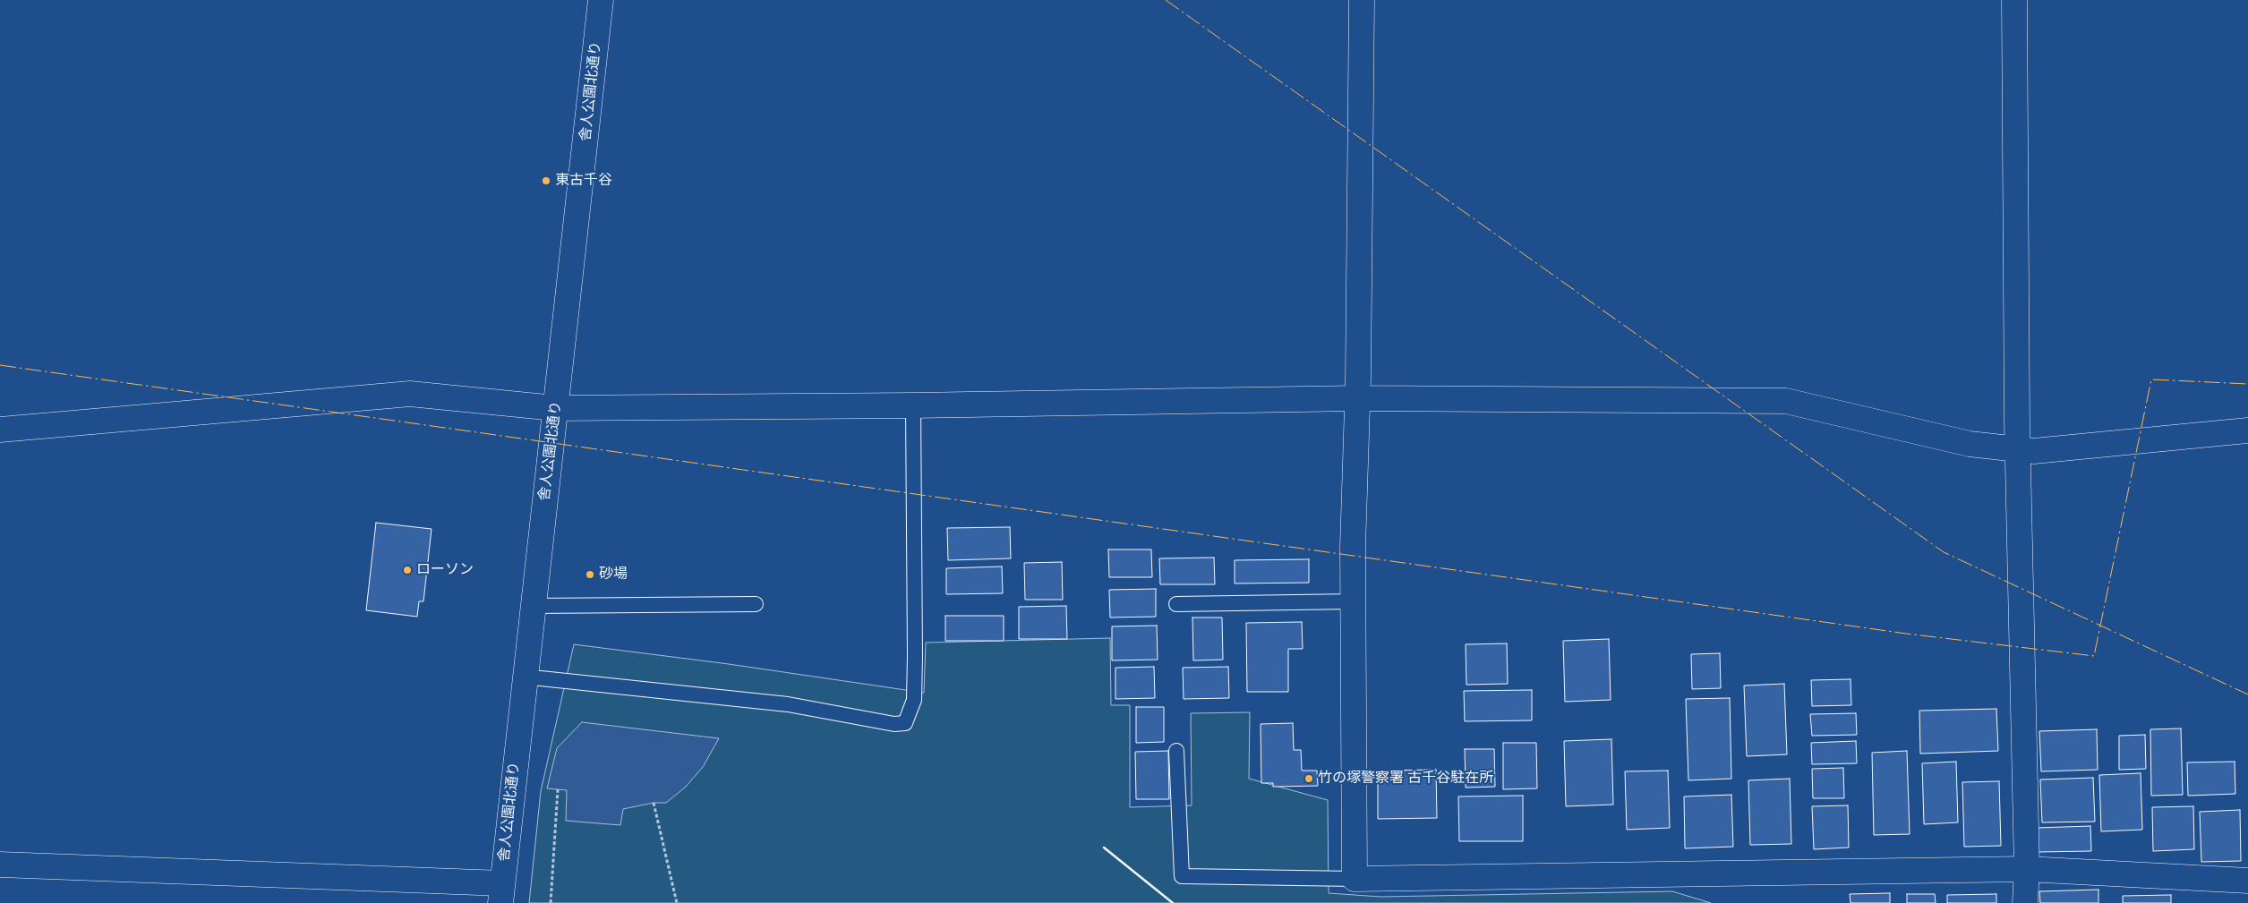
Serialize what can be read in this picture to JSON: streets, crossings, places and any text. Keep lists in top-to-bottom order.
{
  "streets": {
    "street": ["舎人公園北通り"]
  },
  "places": [
    "東古千谷",
    "ローソン",
    "砂場",
    "竹の塚警察署 古千谷駐在所"
  ]
}
